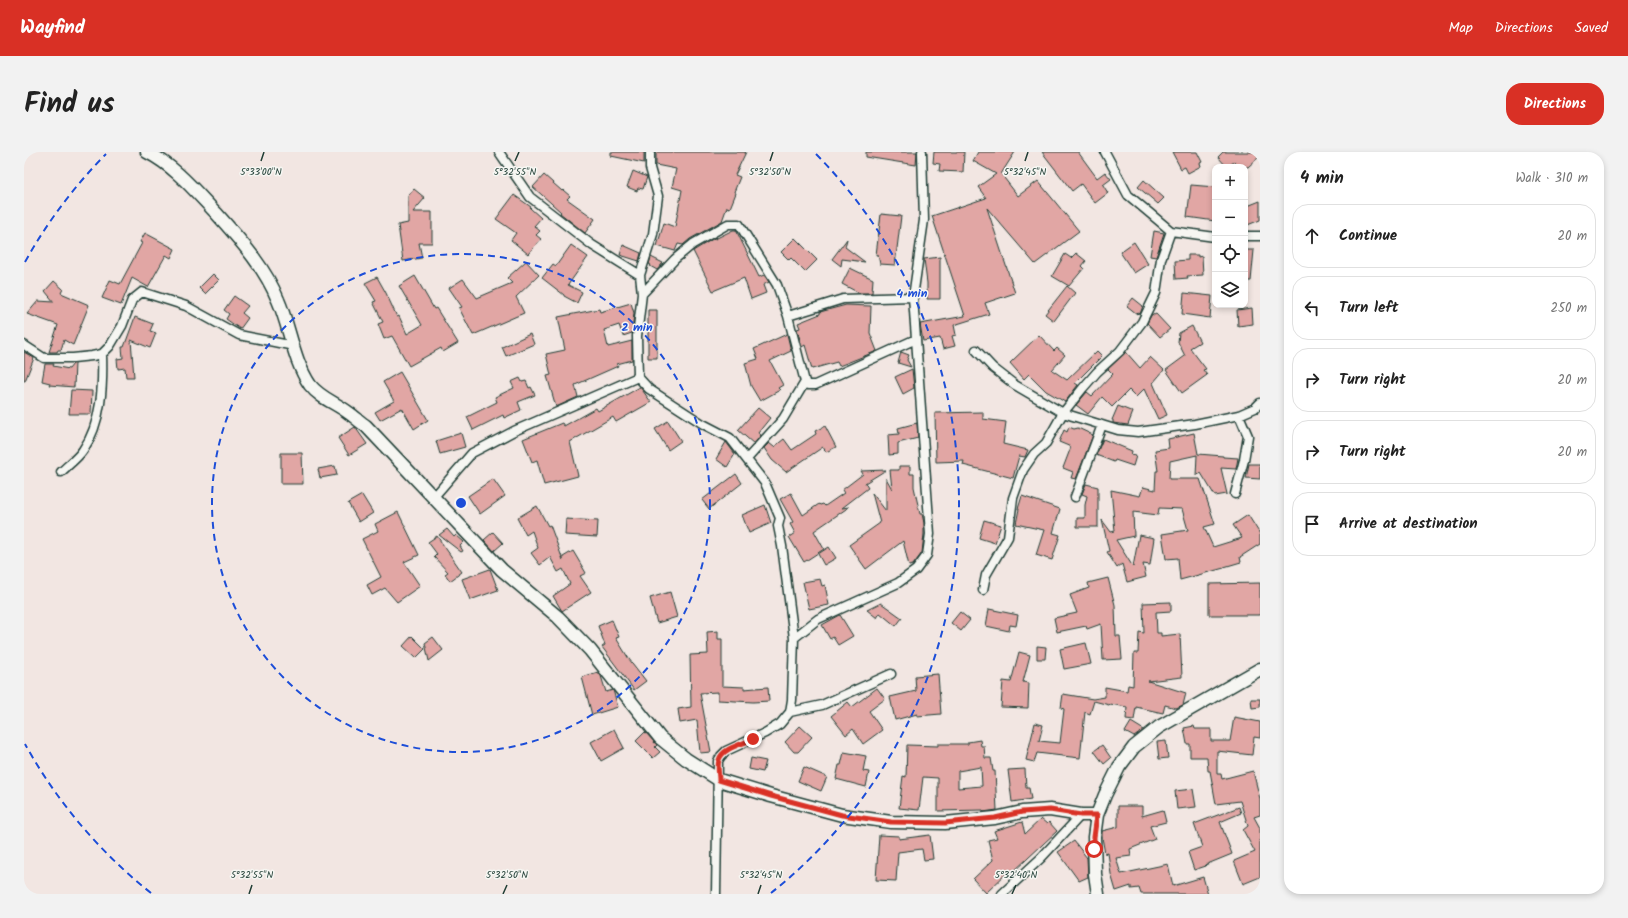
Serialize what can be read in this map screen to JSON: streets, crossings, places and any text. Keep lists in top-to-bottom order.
{
  "page": {
    "header": "Wayfind",
    "nav": ["Map", "Directions", "Saved"],
    "title": "Find us",
    "buttons": "Directions",
    "heading": ["4 min", "Walk · 310 m"],
    "map_buttons": ["+", "−"],
    "list": [
      ["Continue", "20 m"],
      ["Turn left", "250 m"],
      ["Turn right", "20 m"],
      ["Turn right", "20 m"],
      "Arrive at destination"
    ]
  },
  "coordinates": [
    "5°33'00\"N",
    "5°32'55\"N",
    "5°32'50\"N",
    "5°32'45\"N",
    "5°32'40\"N"
  ],
  "rings": ["4 min", "2 min"]
}
